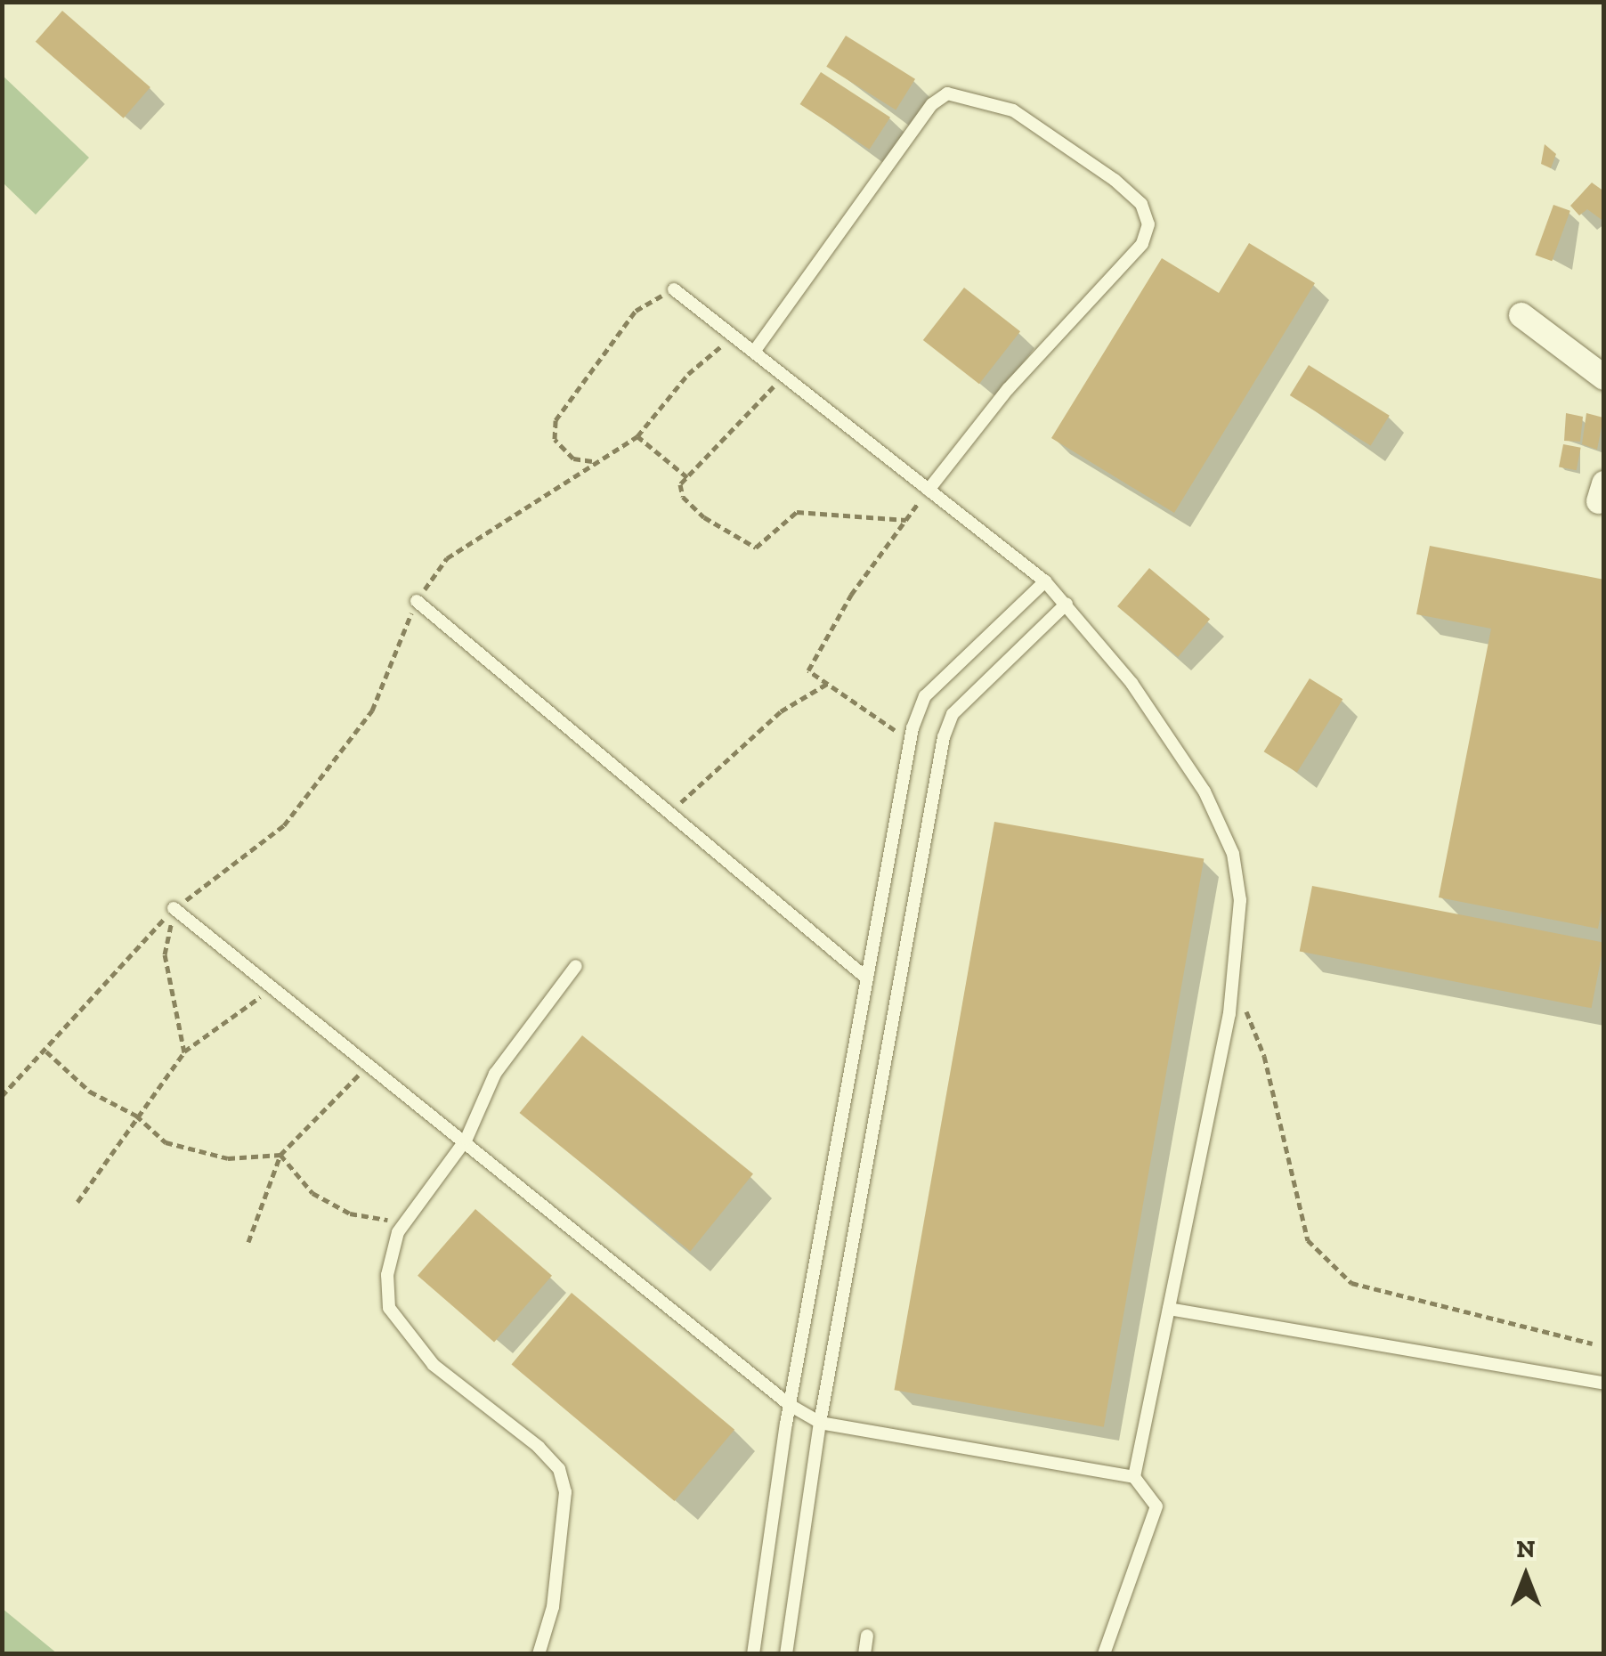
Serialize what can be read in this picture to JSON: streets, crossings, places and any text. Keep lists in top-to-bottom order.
{
  "north": "top"
}
